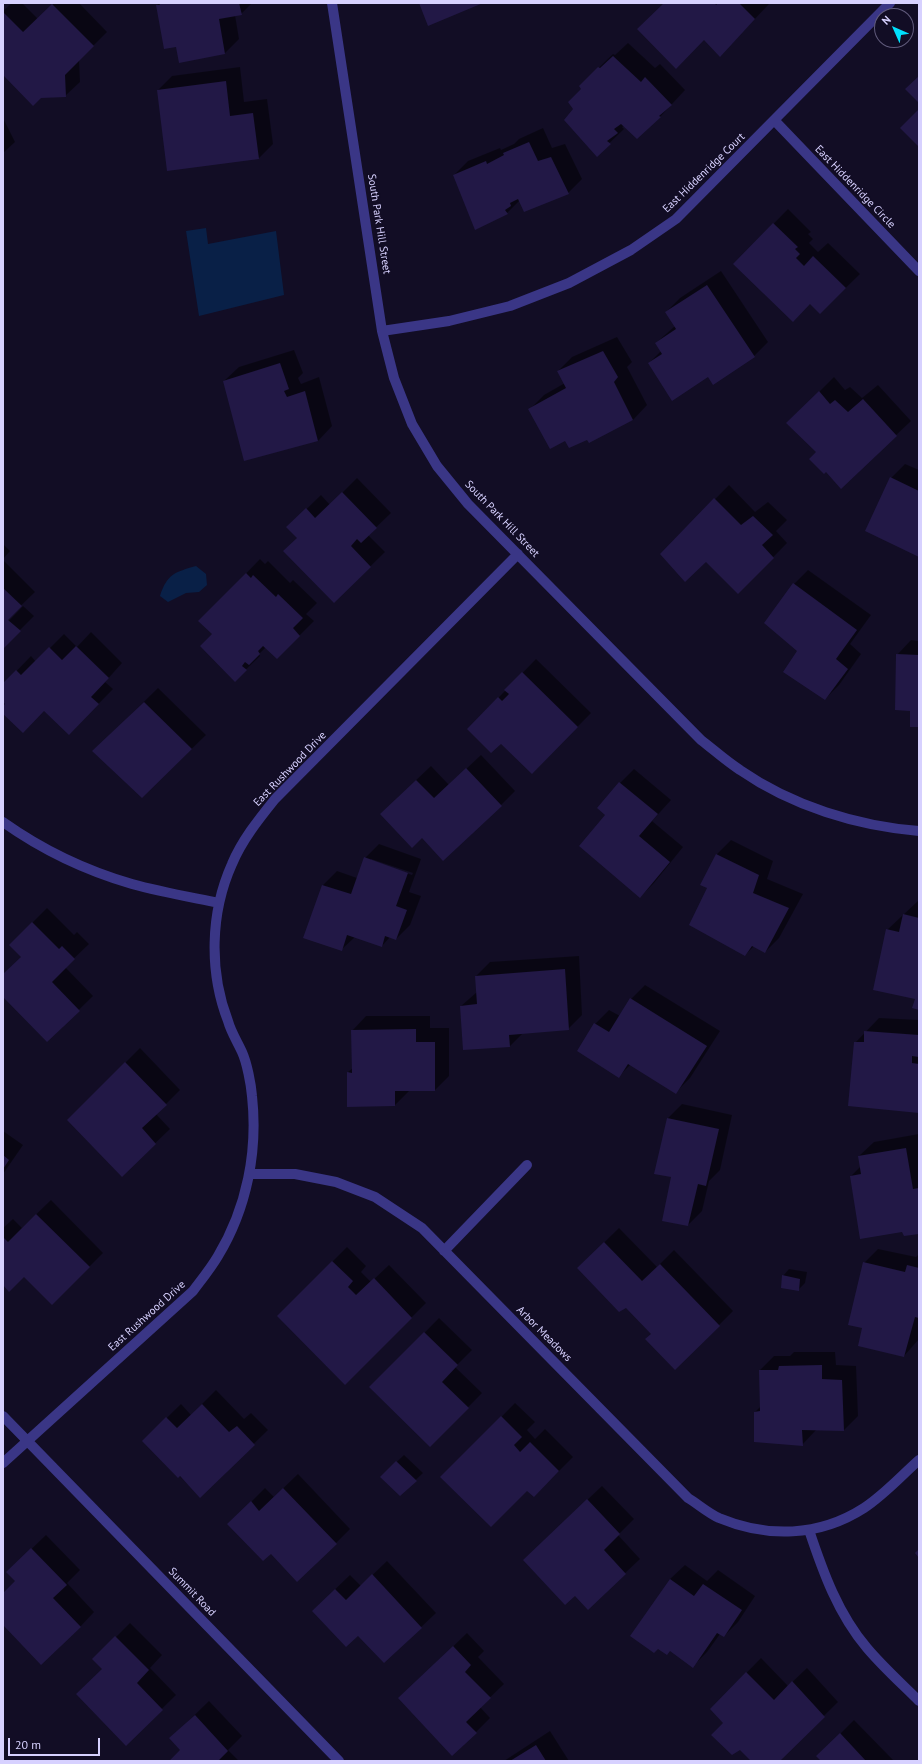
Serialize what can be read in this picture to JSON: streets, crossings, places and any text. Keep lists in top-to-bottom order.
{
  "streets": {
    "street": [
      "East Hiddenridge Court",
      "East Hiddenridge Circle",
      "South Park Hill Street",
      "East Rushwood Drive",
      "Arbor Meadows",
      "Summit Road"
    ]
  },
  "crossings": [
    ["East Hiddenridge Court", "East Hiddenridge Circle"],
    ["East Hiddenridge Court", "South Park Hill Street"],
    ["South Park Hill Street", "East Rushwood Drive"],
    ["East Rushwood Drive", "Arbor Meadows"],
    ["East Rushwood Drive", "Summit Road"]
  ],
  "scale_bar": "20 m",
  "north": "top left"
}
